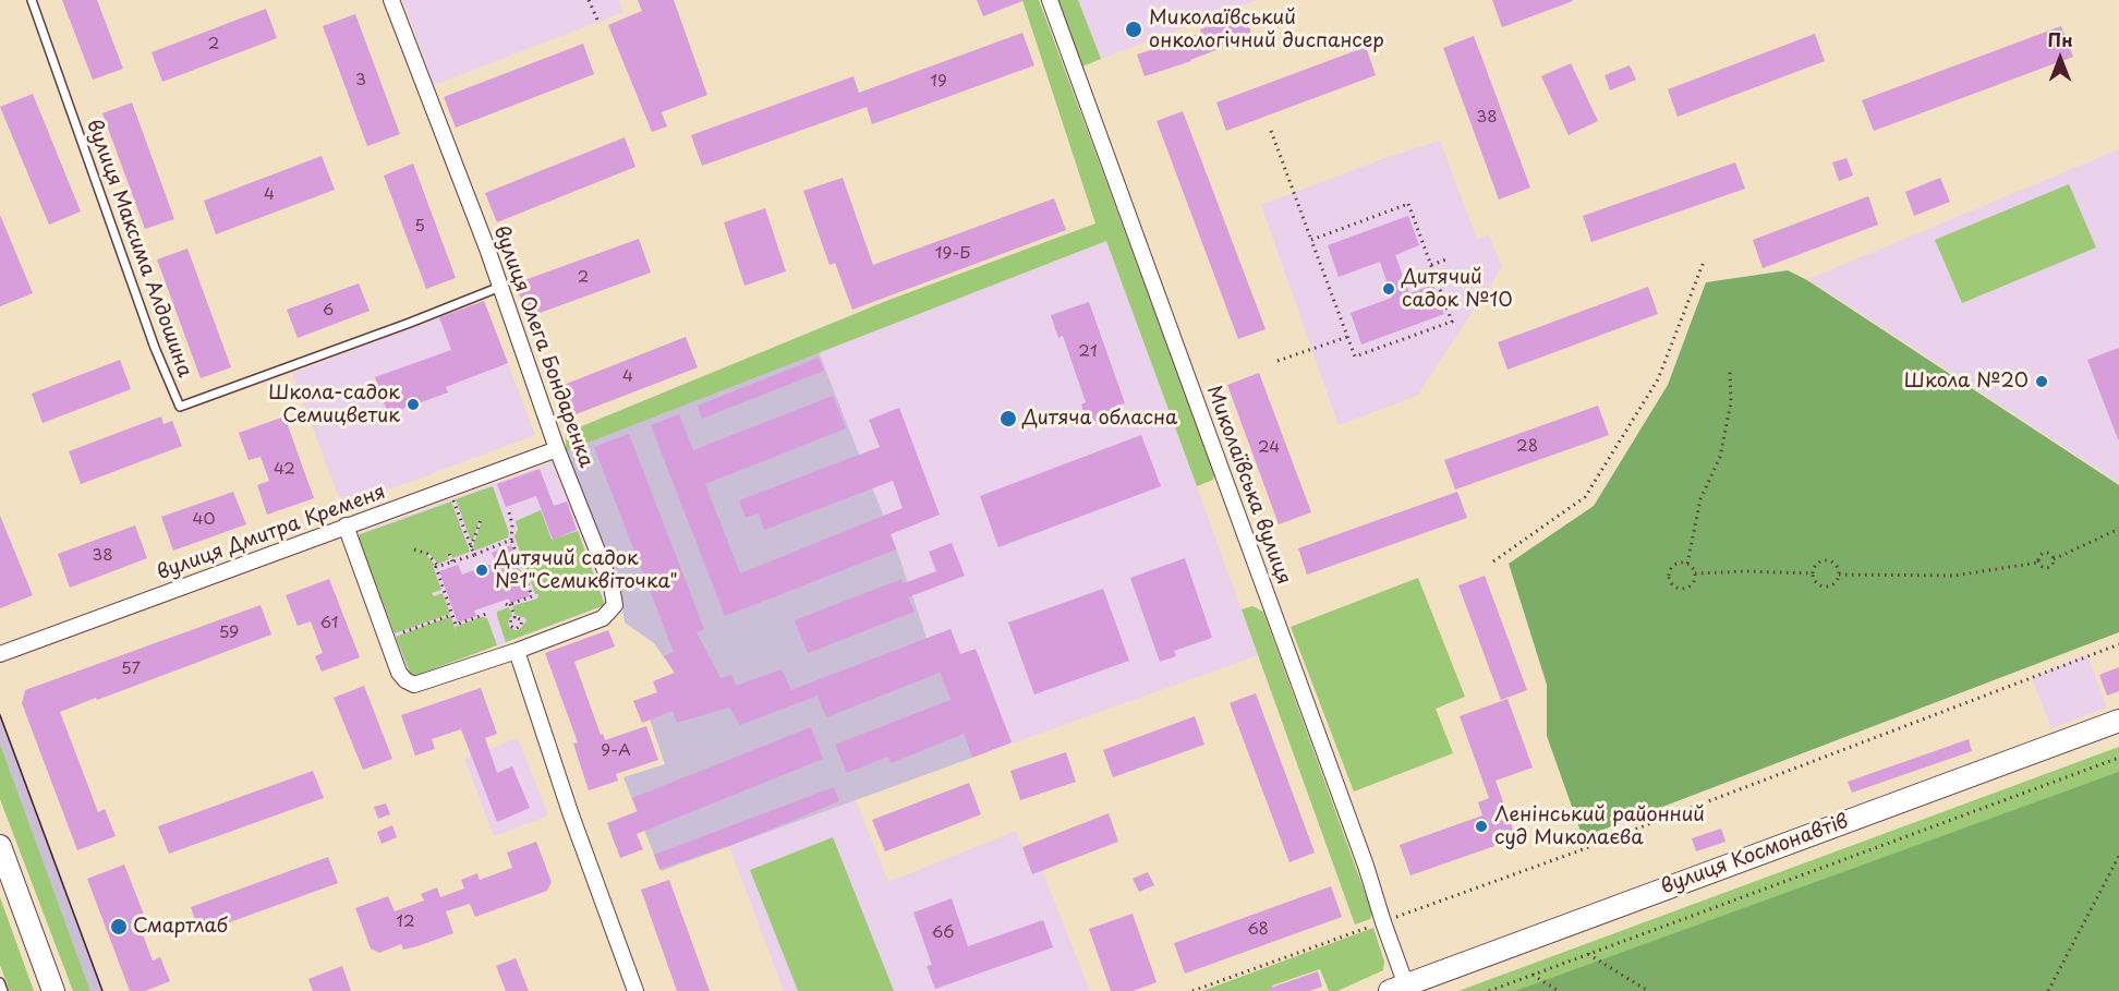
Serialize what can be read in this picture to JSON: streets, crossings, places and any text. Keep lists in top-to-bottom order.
{
  "streets": {
    "main road": ["вулиця Космонавтів"],
    "street": ["вулиця Олега Бондаренка", "Миколаївська вулиця", "вулиця Дмитра Кременя"],
    "lane": ["вулиця Максима Алдошина"]
  },
  "crossings": [
    ["вулиця Максима Алдошина", "вулиця Олега Бондаренка"],
    ["вулиця Олега Бондаренка", "вулиця Дмитра Кременя"],
    ["Миколаївська вулиця", "вулиця Космонавтів"]
  ],
  "places": [
    "Миколаївський онкологічний диспансер",
    "Дитячий садок №10",
    "Школа №20",
    "Школа-садок Семицветик",
    "Дитяча обласна",
    "Дитячий садок №1\"Семиквіточка\"",
    "Ленінський районний суд Миколаєва",
    "Смартлаб"
  ],
  "house_numbers": [
    "2",
    "3",
    "19",
    "38",
    "4",
    "5",
    "19-Б",
    "2",
    "6",
    "21",
    "4",
    "28",
    "24",
    "42",
    "40",
    "38",
    "61",
    "59",
    "57",
    "9-А",
    "12",
    "68",
    "66"
  ],
  "north": "top"
}
